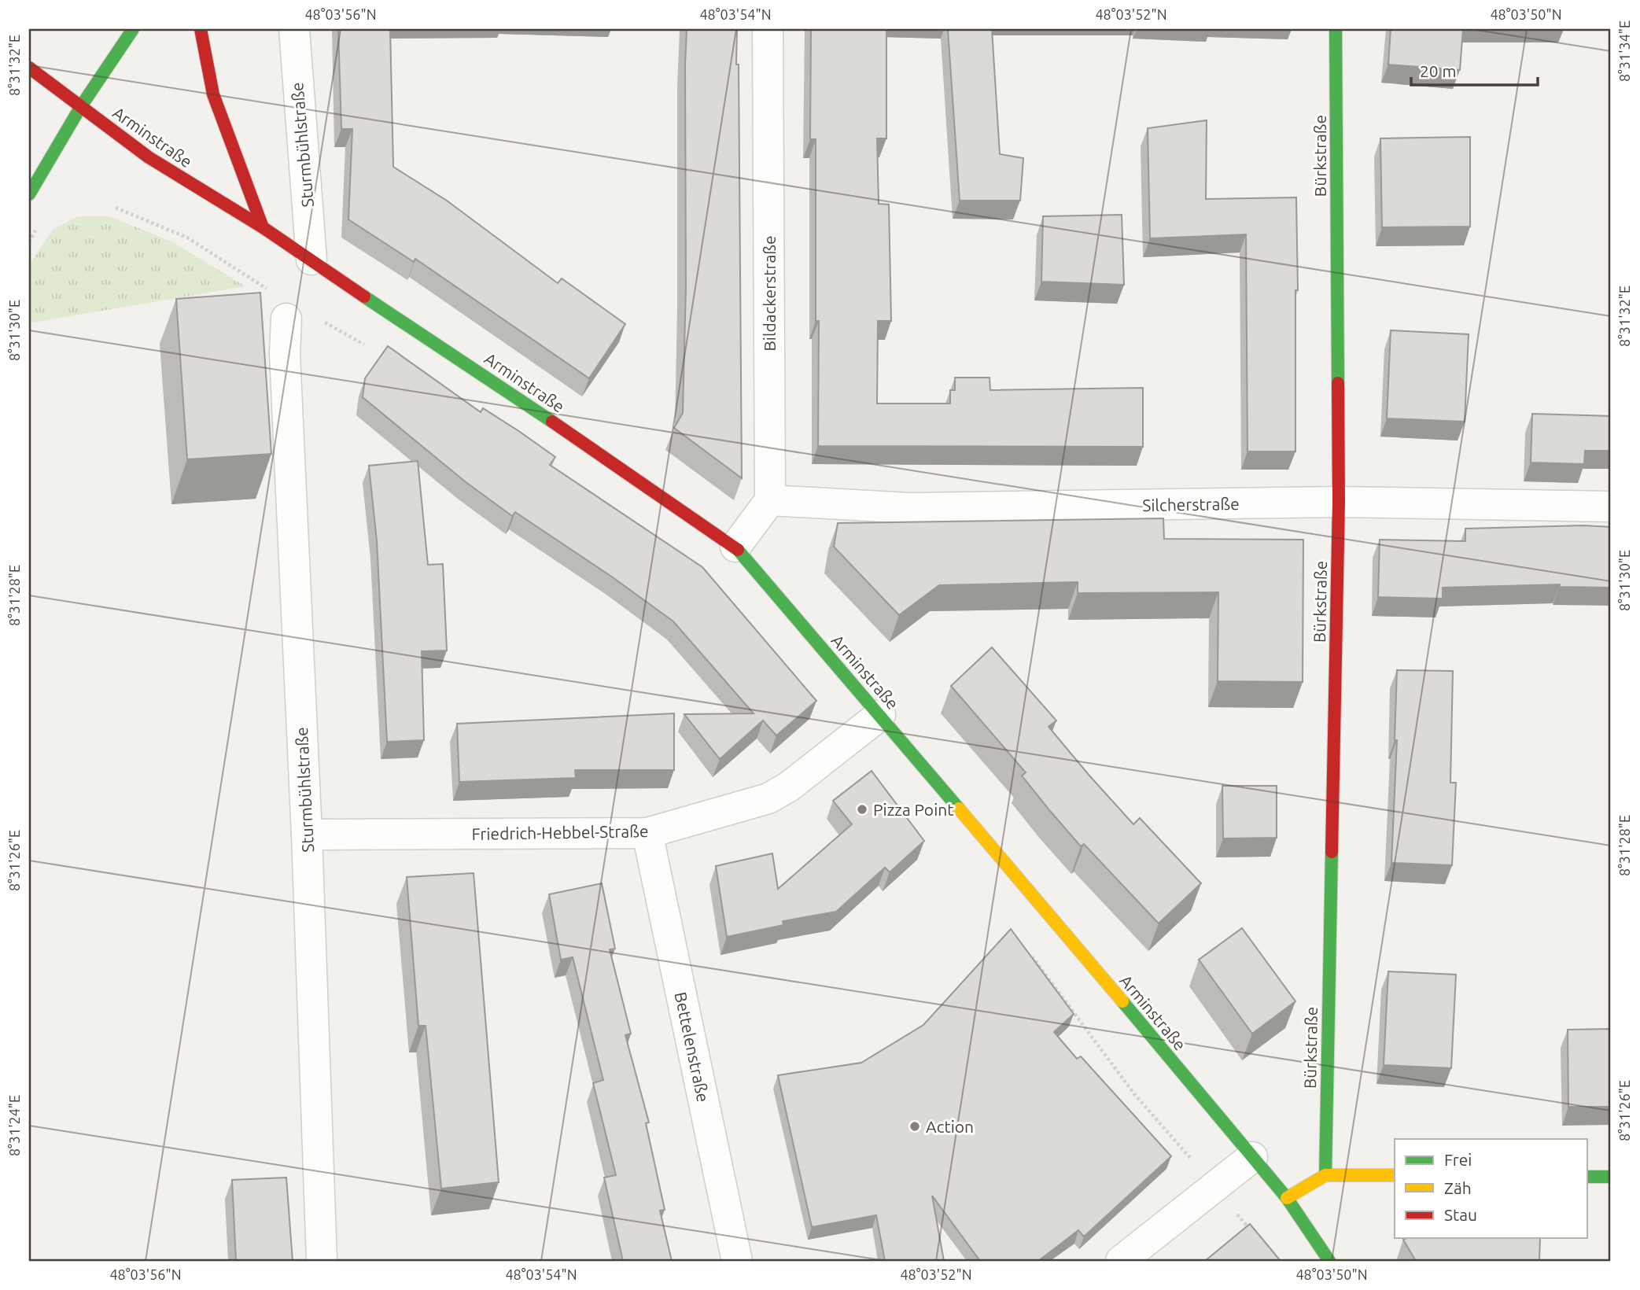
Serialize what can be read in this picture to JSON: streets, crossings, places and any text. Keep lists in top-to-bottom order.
{
  "streets": {
    "street": [
      "Arminstraße",
      "Sturmbühlstraße",
      "Bürkstraße",
      "Bildackerstraße",
      "Silcherstraße",
      "Friedrich-Hebbel-Straße",
      "Bettelenstraße"
    ]
  },
  "crossings": [
    ["Arminstraße", "Sturmbühlstraße"],
    ["Arminstraße", "Friedrich-Hebbel-Straße"],
    ["Sturmbühlstraße", "Friedrich-Hebbel-Straße"],
    ["Bürkstraße", "Silcherstraße"],
    ["Bildackerstraße", "Silcherstraße"],
    ["Friedrich-Hebbel-Straße", "Bettelenstraße"]
  ],
  "places": ["Pizza Point", "Action"],
  "legend": ["Frei", "Zäh", "Stau"],
  "scale_bar": "20 m",
  "coordinates": [
    "48°03'56\"N",
    "48°03'54\"N",
    "48°03'52\"N",
    "48°03'50\"N",
    "8°31'34\"E",
    "8°31'32\"E",
    "8°31'30\"E",
    "8°31'28\"E",
    "8°31'26\"E",
    "8°31'24\"E"
  ]
}
